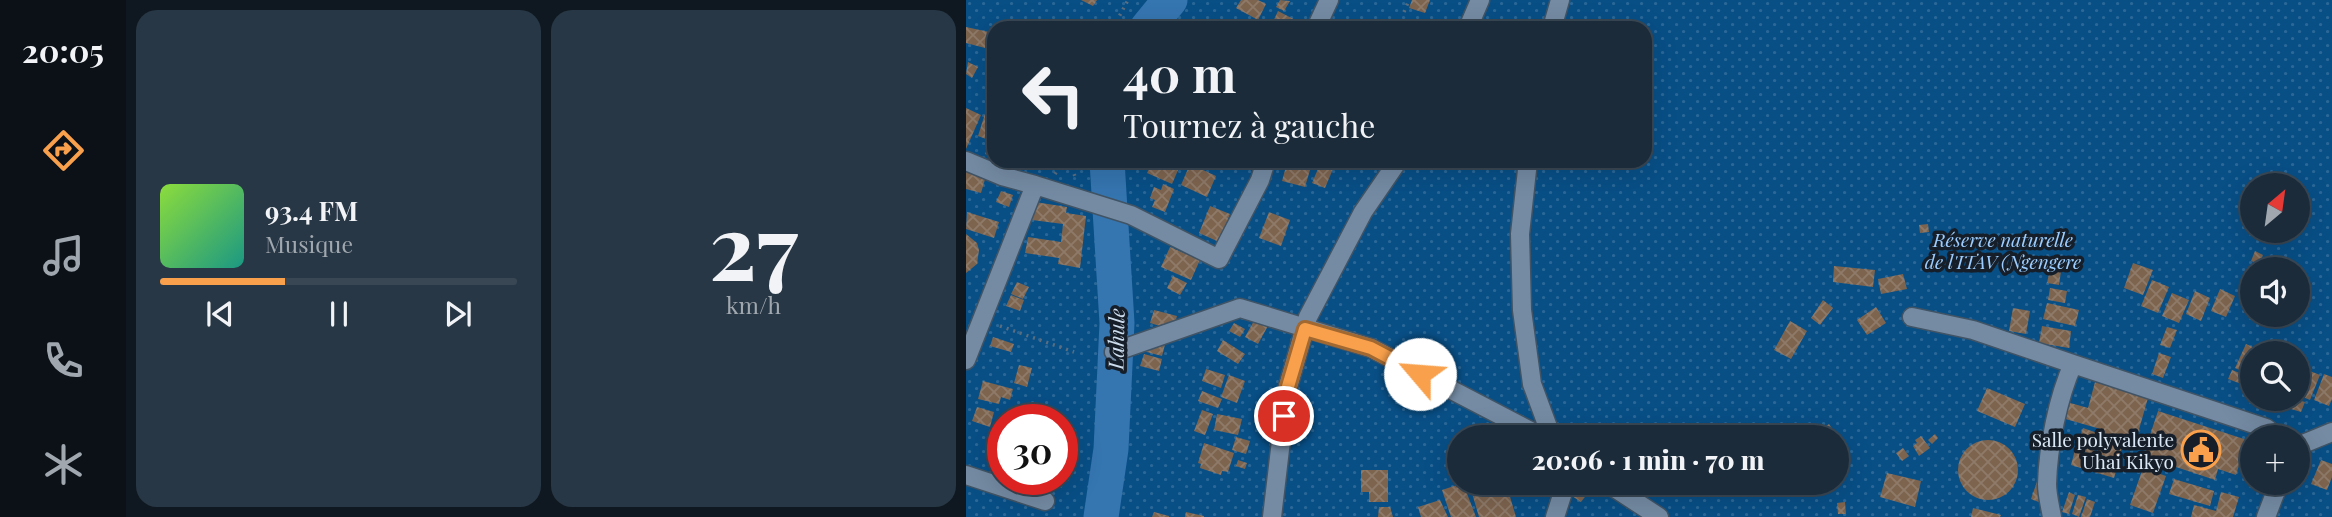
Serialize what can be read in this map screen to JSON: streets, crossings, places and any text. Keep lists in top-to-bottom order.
{
  "water": ["Lahule"],
  "parks": ["Réserve naturelle de l'ITAV (Ngengere"],
  "places": {
    "public building": ["Salle polyvalente Uhai Kikyo"]
  },
  "north": "top right",
  "page": {
    "tabs": "20:05",
    "tile": ["27", "km/h"],
    "turn": ["40 m", "Tournez à gauche"],
    "map_buttons": "+",
    "song": ["93.4 FM", "Musique"],
    "limit": "30",
    "trip": "20:06 · 1 min · 70 m"
  }
}
